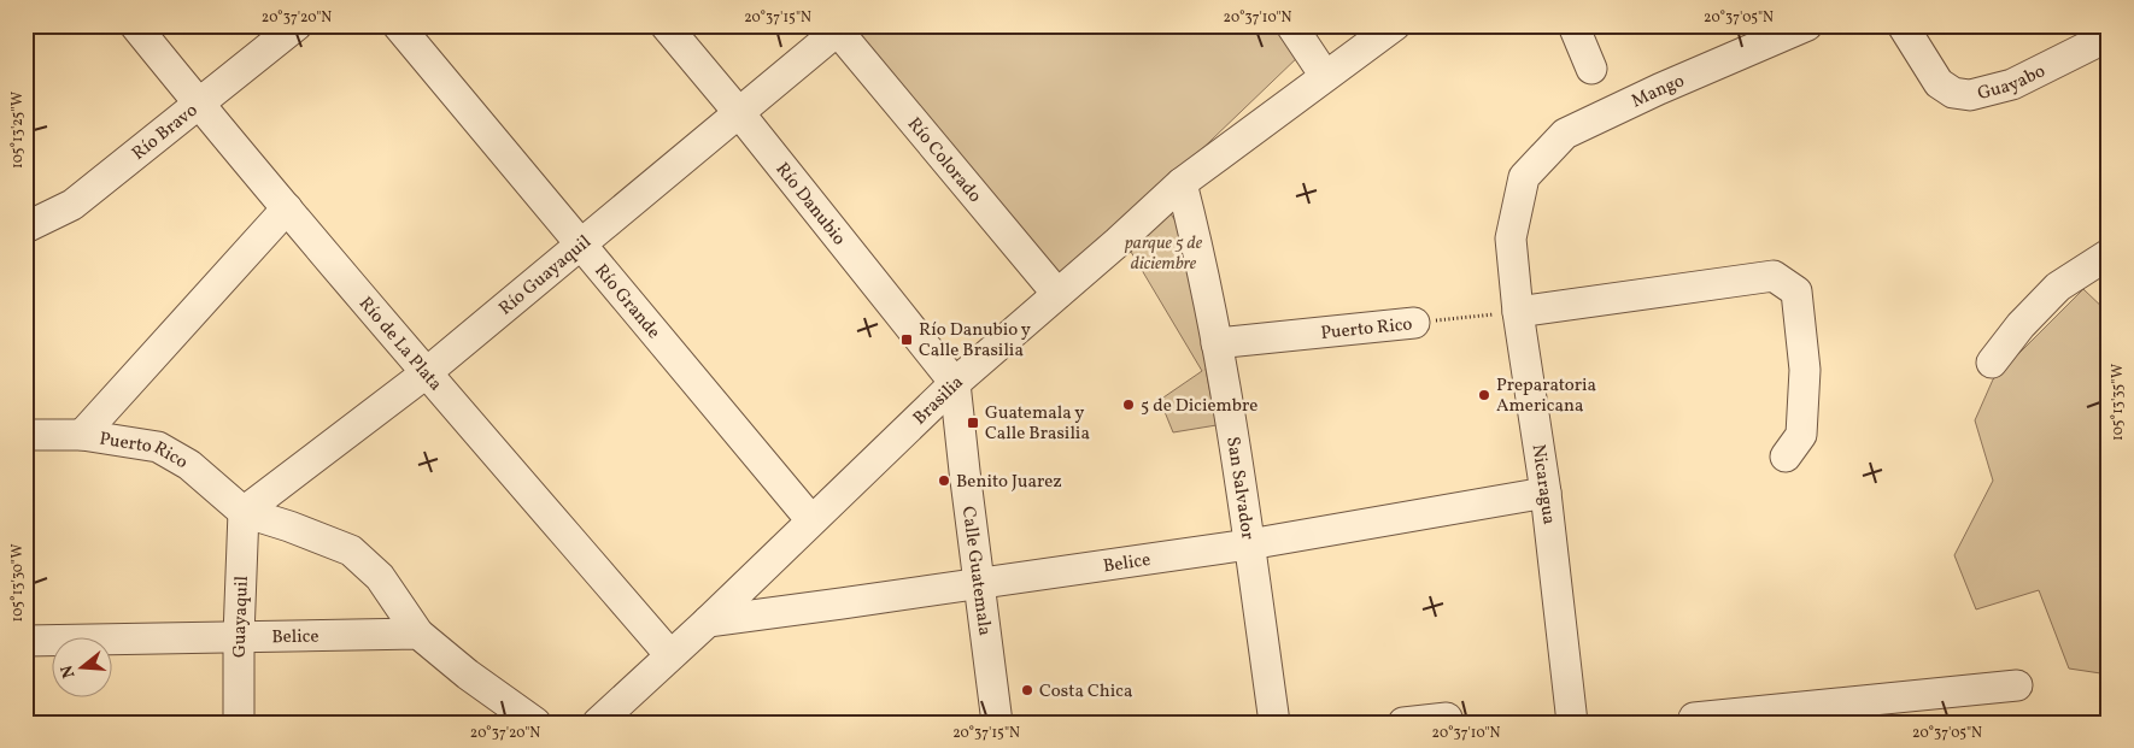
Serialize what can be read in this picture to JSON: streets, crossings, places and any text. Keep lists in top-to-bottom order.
{
  "streets": {
    "street": [
      "Guayabo",
      "Mango",
      "Río Bravo",
      "Río Colorado",
      "Río Danubio",
      "Río Guayaquil",
      "Río Grande",
      "Puerto Rico",
      "Río de La Plata",
      "Brasilia",
      "Nicaragua",
      "San Salvador",
      "Belice",
      "Calle Guatemala",
      "Guayaquil"
    ]
  },
  "crossings": [
    ["Mango", "Nicaragua"],
    ["Río Bravo", "Río de La Plata"],
    ["Río Colorado", "Río Guayaquil"],
    ["Río Colorado", "Brasilia"],
    ["Río Danubio", "Río Guayaquil"],
    ["Río Danubio", "Brasilia"],
    ["Río Danubio", "Calle Guatemala"],
    ["Río Guayaquil", "Río Grande"],
    ["Río Guayaquil", "Puerto Rico"],
    ["Río Guayaquil", "Río de La Plata"],
    ["Río Guayaquil", "Guayaquil"],
    ["Río Grande", "Brasilia"],
    ["Puerto Rico", "Nicaragua"],
    ["Puerto Rico", "San Salvador"],
    ["Puerto Rico", "Guayaquil"],
    ["Río de La Plata", "Brasilia"],
    ["Brasilia", "San Salvador"],
    ["Brasilia", "Belice"],
    ["Brasilia", "Calle Guatemala"],
    ["Nicaragua", "Belice"],
    ["San Salvador", "Belice"],
    ["Belice", "Calle Guatemala"],
    ["Belice", "Guayaquil"]
  ],
  "parks": ["parque 5 de diciembre"],
  "places": {
    "transit": ["Río Danubio y Calle Brasilia", "Guatemala y Calle Brasilia"],
    "other": [
      "Preparatoria Americana",
      "5 de Diciembre",
      "Benito Juarez",
      "Costa Chica"
    ]
  },
  "north": "left",
  "coordinates": [
    "20°37'20\"N",
    "20°37'15\"N",
    "20°37'10\"N",
    "20°37'05\"N",
    "105°13'25\"W",
    "105°13'35\"W",
    "105°13'30\"W"
  ]
}
